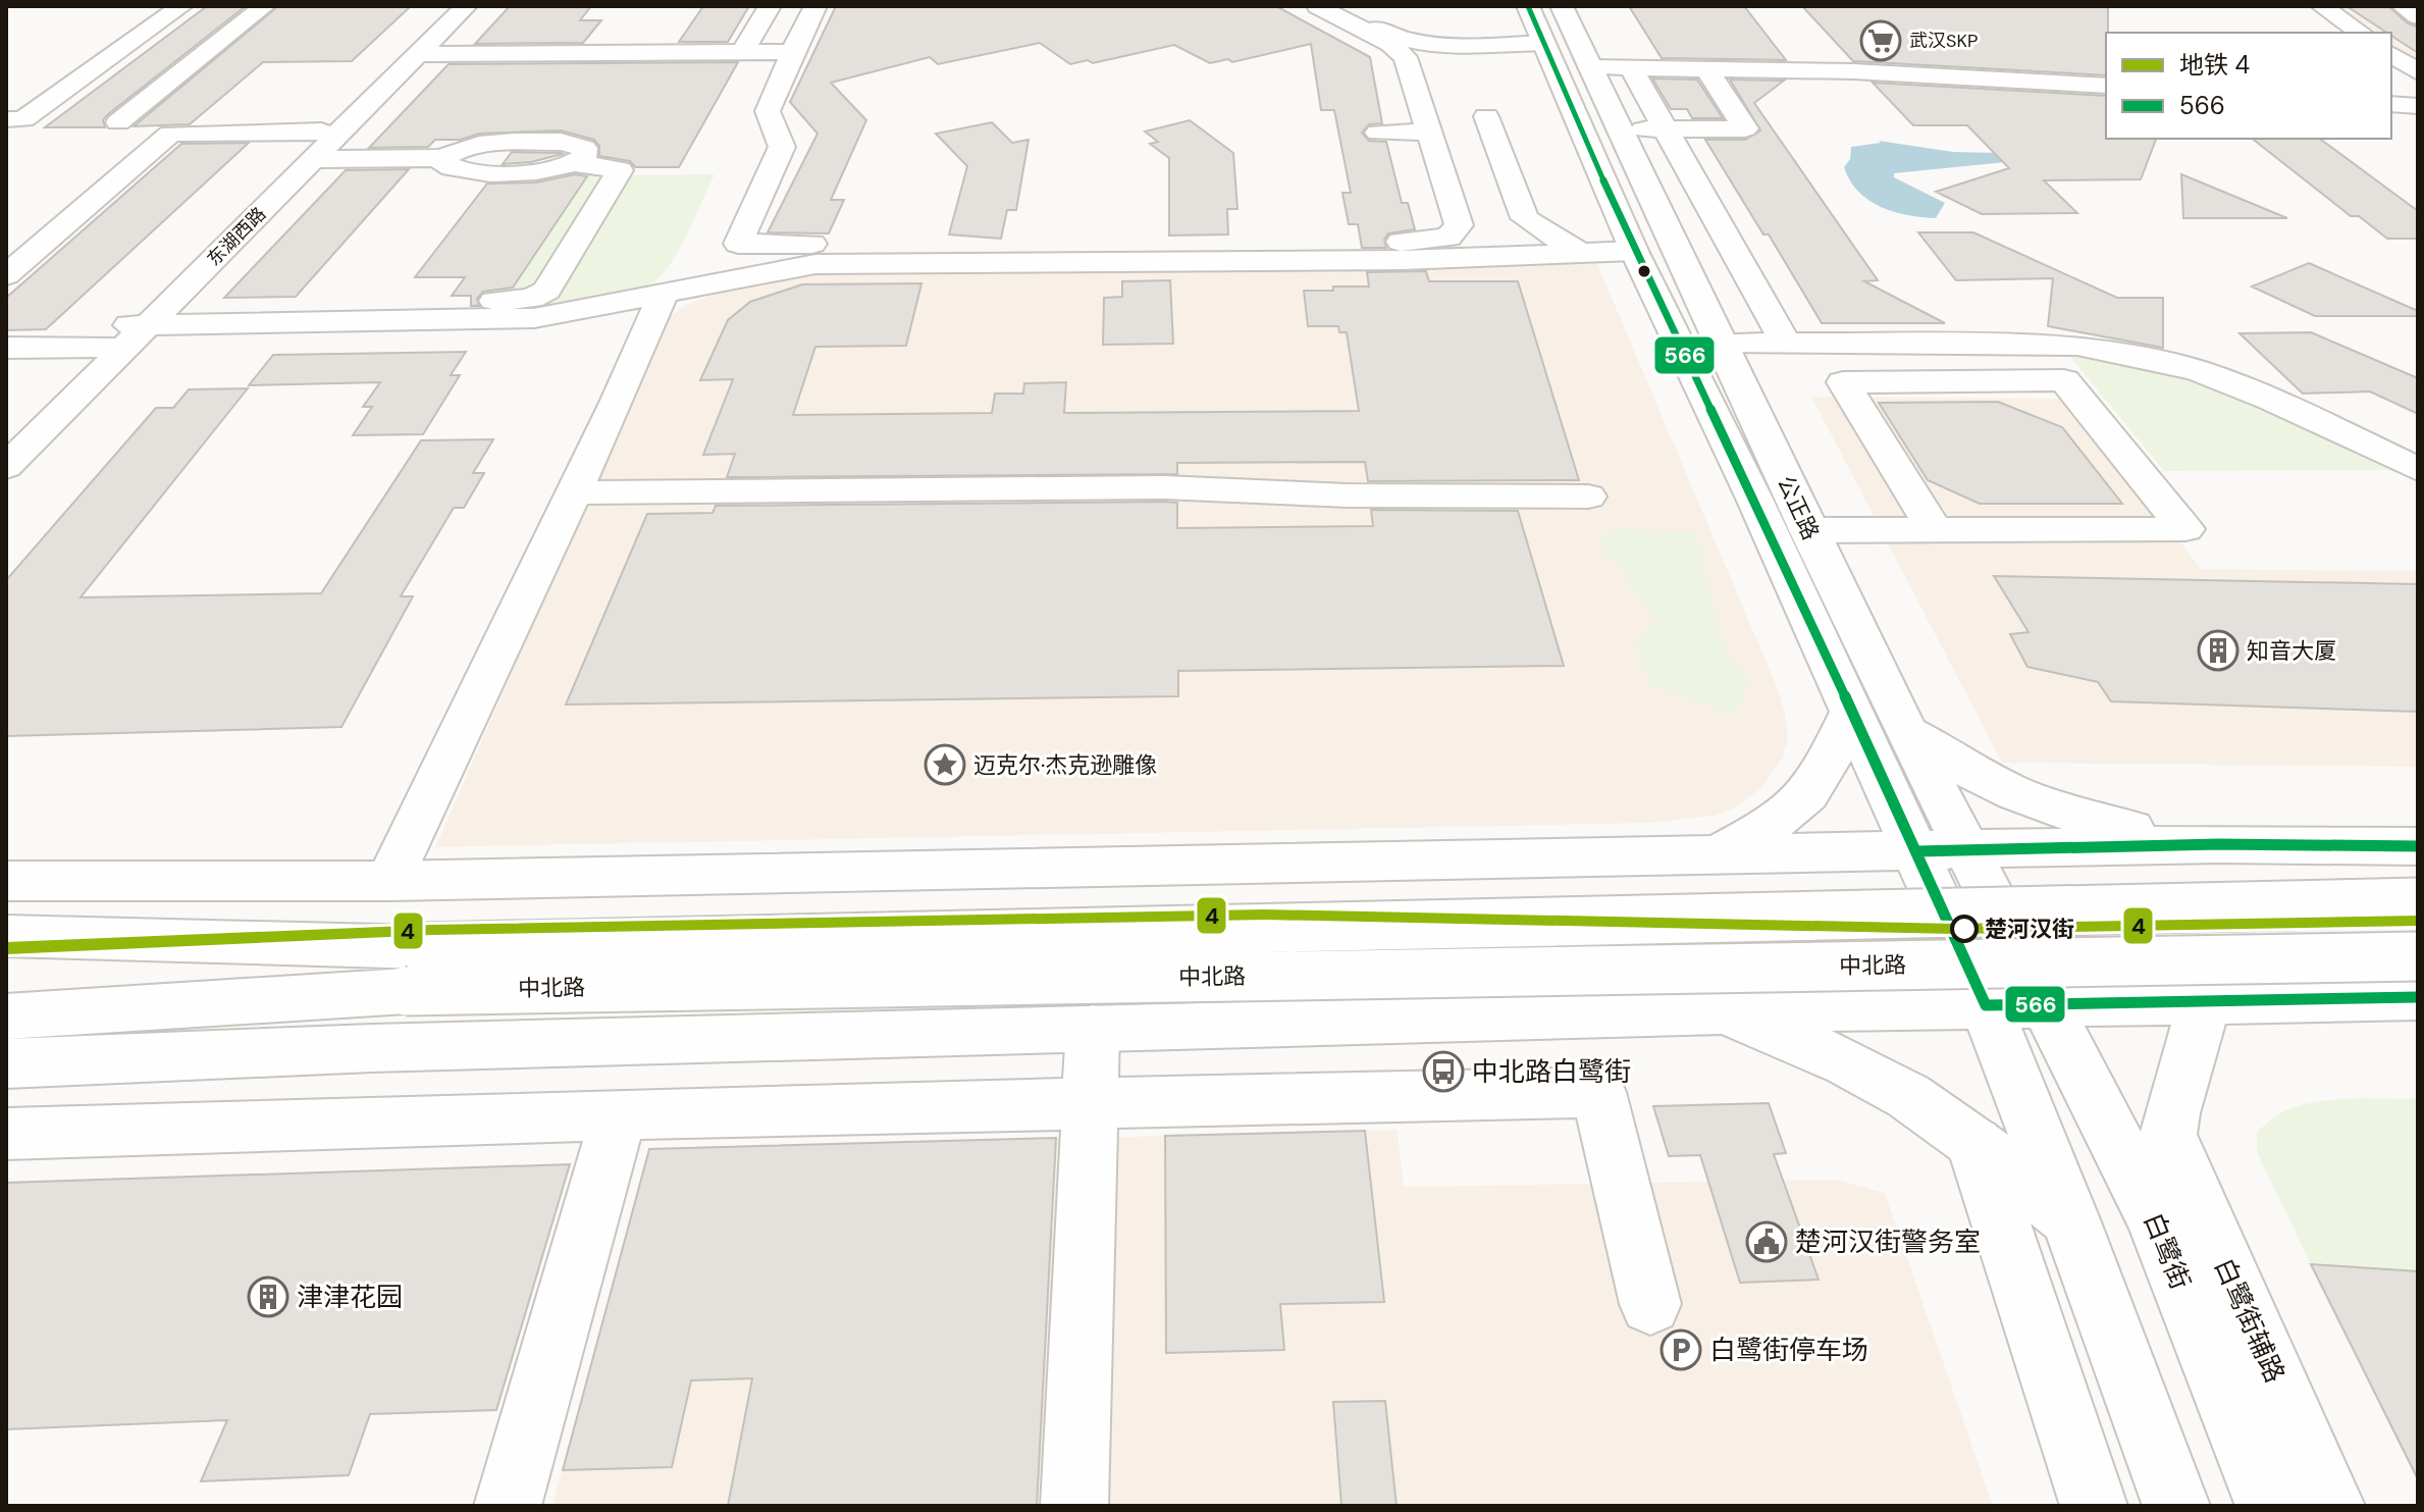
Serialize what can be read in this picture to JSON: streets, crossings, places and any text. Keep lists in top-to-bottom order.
{
  "streets": {
    "main road": [
      "东湖西路",
      "公正路",
      "中北路",
      "白鹭街",
      "白鹭街辅路"
    ]
  },
  "crossings": [
    ["公正路", "中北路"],
    ["公正路", "白鹭街"],
    ["中北路", "白鹭街"]
  ],
  "places": {
    "supermarket": ["武汉SKP"],
    "building": ["知音大厦", "津津花园"],
    "place": ["迈克尔·杰克逊雕像"],
    "other": ["楚河汉街"],
    "bus stop": ["中北路白鹭街"],
    "public building": ["楚河汉街警务室"],
    "parking": ["白鹭街停车场"]
  },
  "lines": ["transit line 566", "metro line 4"],
  "legend": ["地铁 4", "566"]
}
